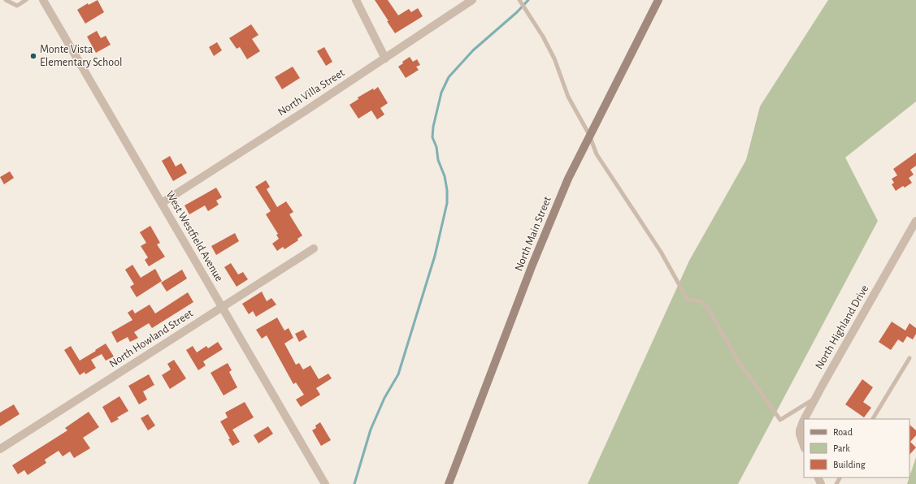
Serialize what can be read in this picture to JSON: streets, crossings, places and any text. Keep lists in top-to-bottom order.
{
  "streets": {
    "main road": ["North Main Street"],
    "street": [
      "North Villa Street",
      "West Westfield Avenue",
      "North Highland Drive",
      "North Howland Street"
    ]
  },
  "crossings": [
    ["North Villa Street", "West Westfield Avenue"],
    ["West Westfield Avenue", "North Howland Street"]
  ],
  "places": ["Monte Vista Elementary School"],
  "legend": ["Road", "Park", "Building"]
}
